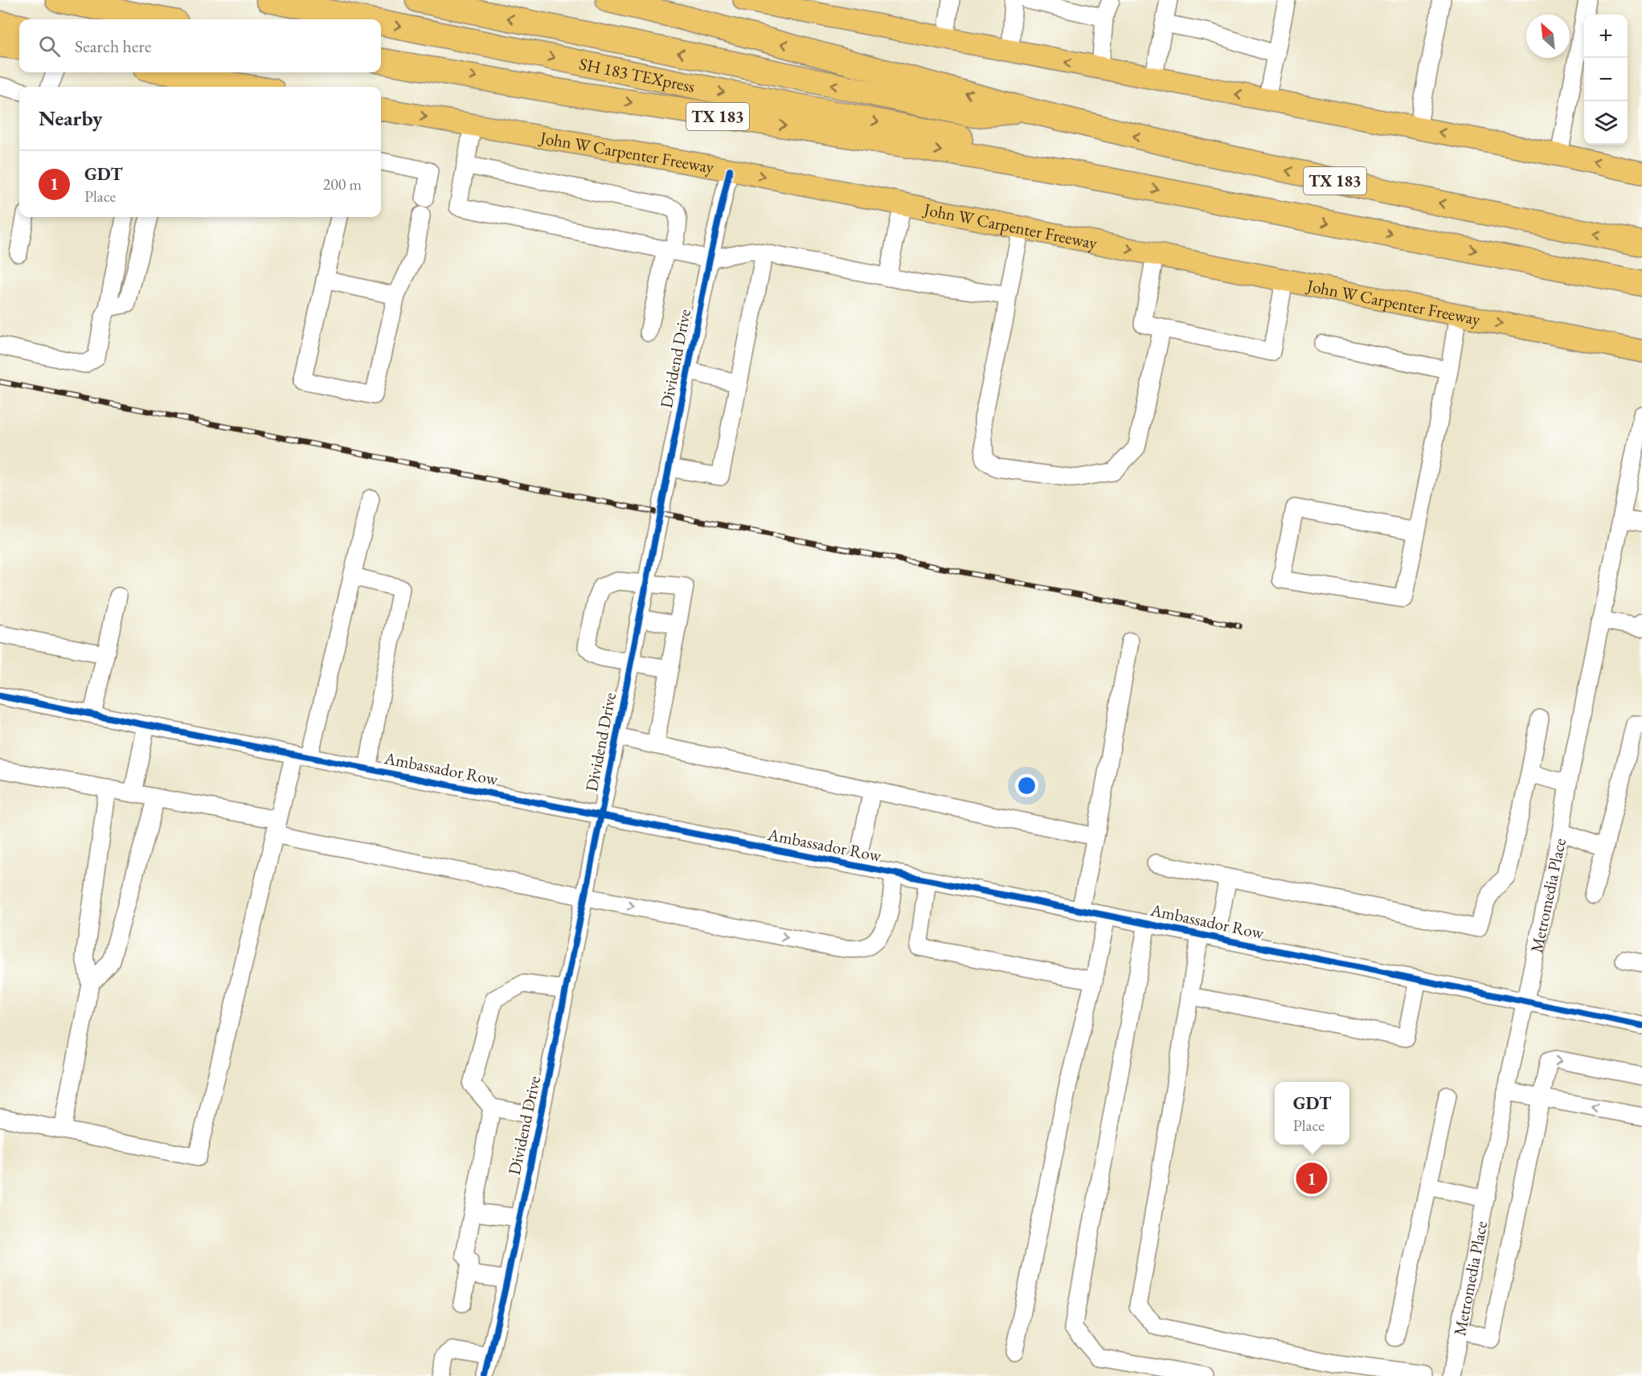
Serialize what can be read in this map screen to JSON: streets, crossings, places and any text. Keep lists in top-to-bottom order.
{
  "streets": {
    "highway": ["SH 183 TEXpress", "TX 183"],
    "main road": ["John W Carpenter Freeway"],
    "street": ["Dividend Drive", "Ambassador Row", "Metromedia Place"]
  },
  "crossings": [
    ["SH 183 TEXpress", "TX 183"],
    ["John W Carpenter Freeway", "Dividend Drive"],
    ["Dividend Drive", "Ambassador Row"],
    ["Ambassador Row", "Metromedia Place"]
  ],
  "north": "top left",
  "page": {
    "map_buttons": ["+", "−"],
    "search": "Search here",
    "heading": "Nearby",
    "list": [
      {
        "mark": "1",
        "name": "GDT",
        "note": "Place",
        "value": "200 m"
      }
    ],
    "popup": ["GDT", "Place"],
    "pins": "1"
  }
}
